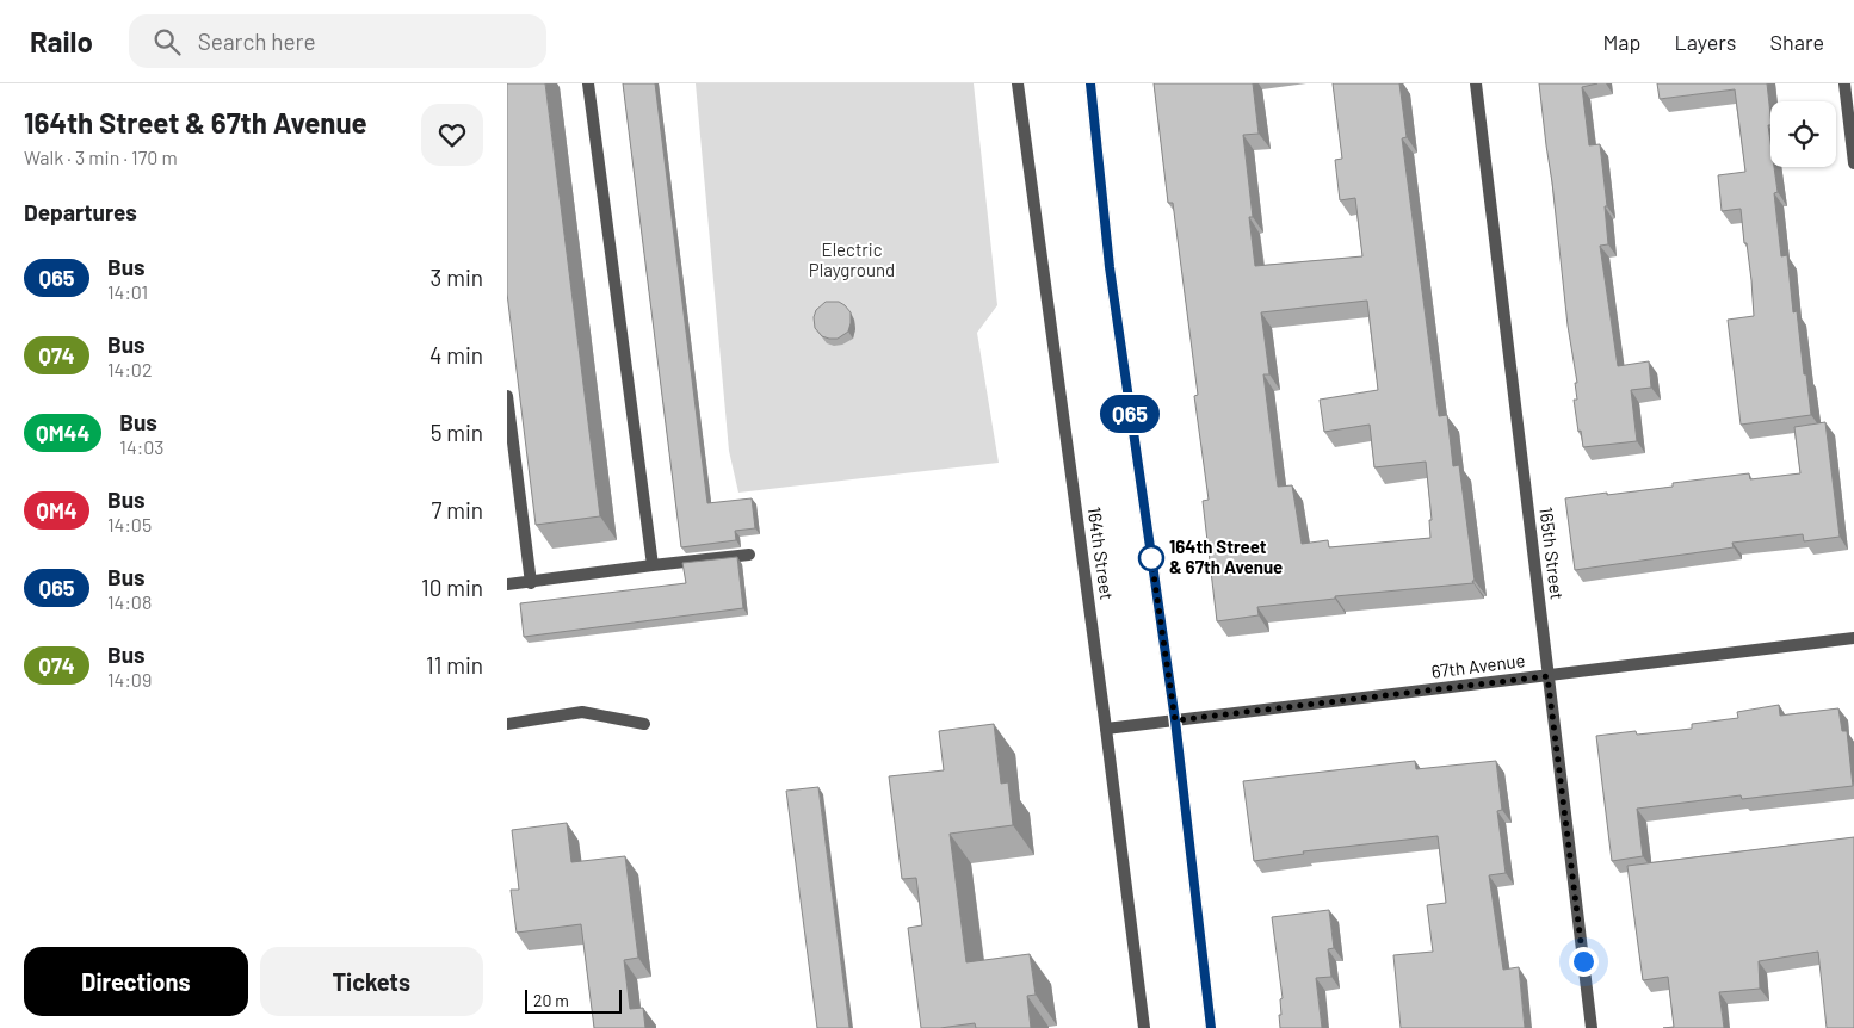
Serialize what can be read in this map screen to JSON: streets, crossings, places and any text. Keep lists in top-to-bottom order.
{
  "streets": {
    "street": ["164th Street", "165th Street", "67th Avenue"]
  },
  "crossings": [
    ["164th Street", "67th Avenue"],
    ["165th Street", "67th Avenue"]
  ],
  "parks": ["Electric Playground"],
  "places": ["164th Street & 67th Avenue"],
  "lines": ["bus line Q65"],
  "scale_bar": "20 m",
  "page": {
    "header": "Railo",
    "search": "Search here",
    "nav": ["Map", "Layers", "Share"],
    "heading": [
      ["164th Street & 67th Avenue", "Walk · 3 min · 170 m"],
      "Departures"
    ],
    "on_map": "Q65",
    "list": [
      {
        "mark": "Q65",
        "name": "Bus",
        "note": "14:01",
        "value": "3 min"
      },
      {
        "mark": "Q74",
        "name": "Bus",
        "note": "14:02",
        "value": "4 min"
      },
      {
        "mark": "QM44",
        "name": "Bus",
        "note": "14:03",
        "value": "5 min"
      },
      {
        "mark": "QM4",
        "name": "Bus",
        "note": "14:05",
        "value": "7 min"
      },
      {
        "mark": "Q65",
        "name": "Bus",
        "note": "14:08",
        "value": "10 min"
      },
      {
        "mark": "Q74",
        "name": "Bus",
        "note": "14:09",
        "value": "11 min"
      }
    ],
    "buttons": ["Directions", "Tickets"],
    "scale": "20 m"
  }
}
